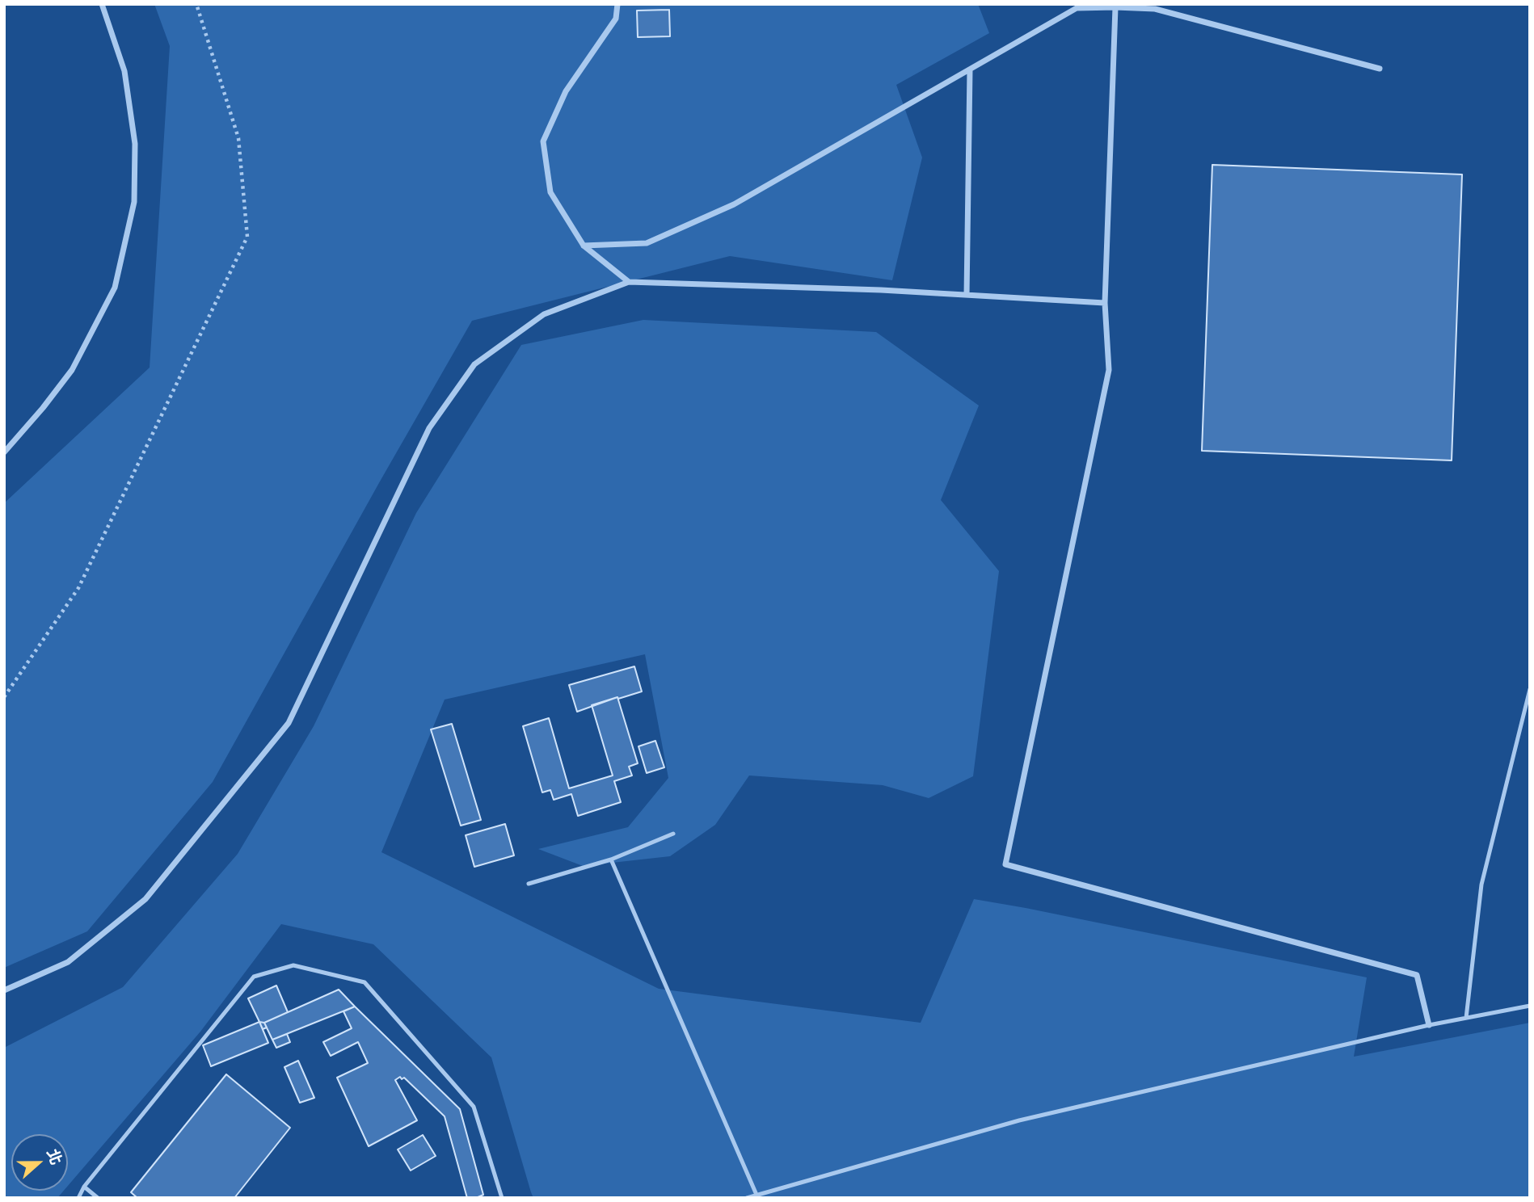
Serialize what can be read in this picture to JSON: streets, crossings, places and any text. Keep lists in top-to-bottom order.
{
  "north": "right"
}
